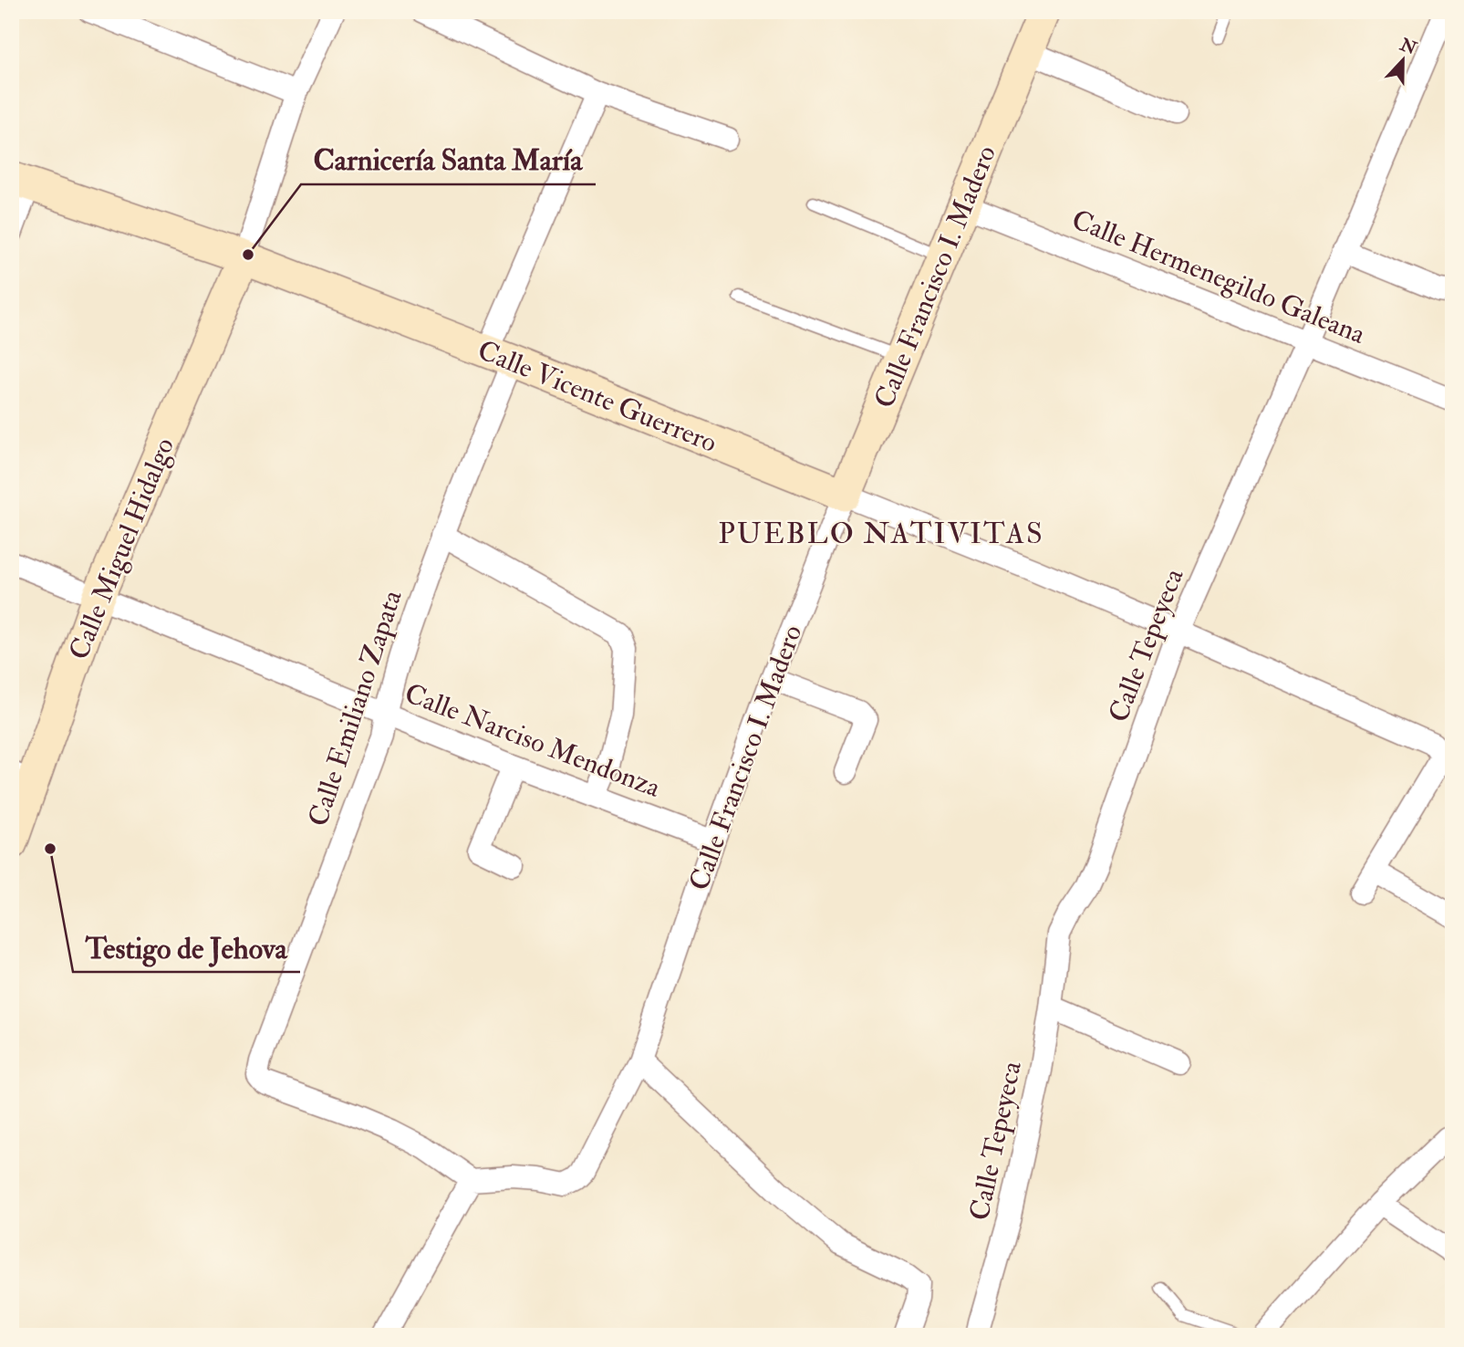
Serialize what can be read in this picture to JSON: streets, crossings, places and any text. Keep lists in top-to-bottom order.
{
  "streets": {
    "street": [
      "Calle Francisco I. Madero",
      "Calle Hermenegildo Galeana",
      "Calle Vicente Guerrero",
      "Calle Miguel Hidalgo",
      "Calle Tepeyeca",
      "Calle Emiliano Zapata",
      "Calle Narciso Mendonza"
    ]
  },
  "crossings": [
    ["Calle Francisco I. Madero", "Calle Hermenegildo Galeana"],
    ["Calle Francisco I. Madero", "Calle Vicente Guerrero"],
    ["Calle Francisco I. Madero", "Calle Emiliano Zapata"],
    ["Calle Francisco I. Madero", "Calle Narciso Mendonza"],
    ["Calle Hermenegildo Galeana", "Calle Tepeyeca"],
    ["Calle Vicente Guerrero", "Calle Miguel Hidalgo"],
    ["Calle Vicente Guerrero", "Calle Tepeyeca"],
    ["Calle Vicente Guerrero", "Calle Emiliano Zapata"],
    ["Calle Miguel Hidalgo", "Calle Narciso Mendonza"],
    ["Calle Emiliano Zapata", "Calle Narciso Mendonza"]
  ],
  "districts": ["PUEBLO NATIVITAS"],
  "places": ["Carnicería Santa María", "Testigo de Jehova"],
  "north": "top"
}
